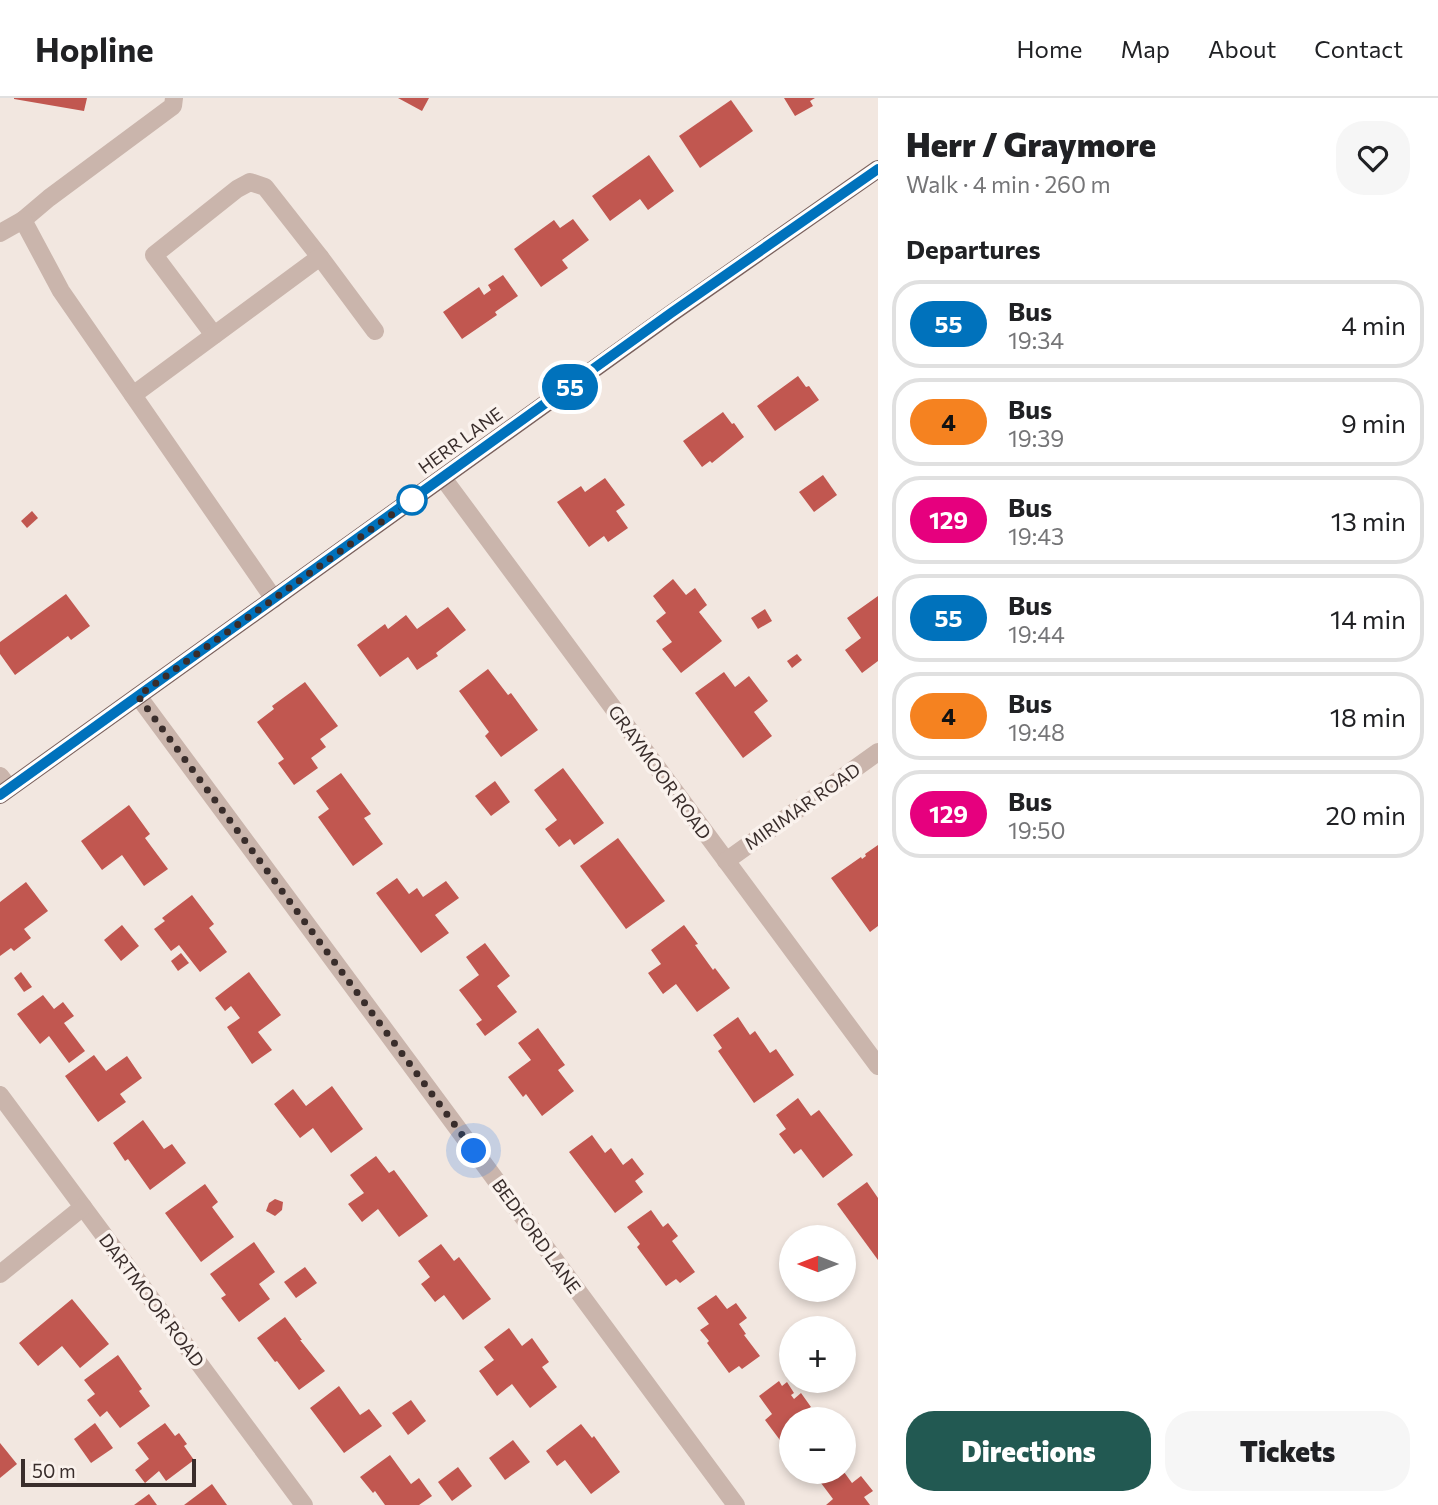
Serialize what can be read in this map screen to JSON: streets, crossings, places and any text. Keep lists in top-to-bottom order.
{
  "streets": {
    "main road": ["HERR LANE"],
    "street": [
      "GRAYMOOR ROAD",
      "MIRIMAR ROAD",
      "BEDFORD LANE",
      "DARTMOOR ROAD"
    ]
  },
  "crossings": [
    ["HERR LANE", "GRAYMOOR ROAD"],
    ["HERR LANE", "BEDFORD LANE"],
    ["GRAYMOOR ROAD", "MIRIMAR ROAD"]
  ],
  "lines": ["bus line 55"],
  "scale_bar": "50 m",
  "north": "left",
  "page": {
    "header": "Hopline",
    "nav": [
      "Home",
      "Map",
      "About",
      "Contact"
    ],
    "on_map": "55",
    "heading": [
      ["Herr / Graymore", "Walk · 4 min · 260 m"],
      "Departures"
    ],
    "list": [
      {
        "mark": "55",
        "name": "Bus",
        "note": "19:34",
        "value": "4 min"
      },
      {
        "mark": "4",
        "name": "Bus",
        "note": "19:39",
        "value": "9 min"
      },
      {
        "mark": "129",
        "name": "Bus",
        "note": "19:43",
        "value": "13 min"
      },
      {
        "mark": "55",
        "name": "Bus",
        "note": "19:44",
        "value": "14 min"
      },
      {
        "mark": "4",
        "name": "Bus",
        "note": "19:48",
        "value": "18 min"
      },
      {
        "mark": "129",
        "name": "Bus",
        "note": "19:50",
        "value": "20 min"
      }
    ],
    "map_buttons": ["+", "−"],
    "buttons": ["Directions", "Tickets"],
    "scale": "50 m"
  }
}
